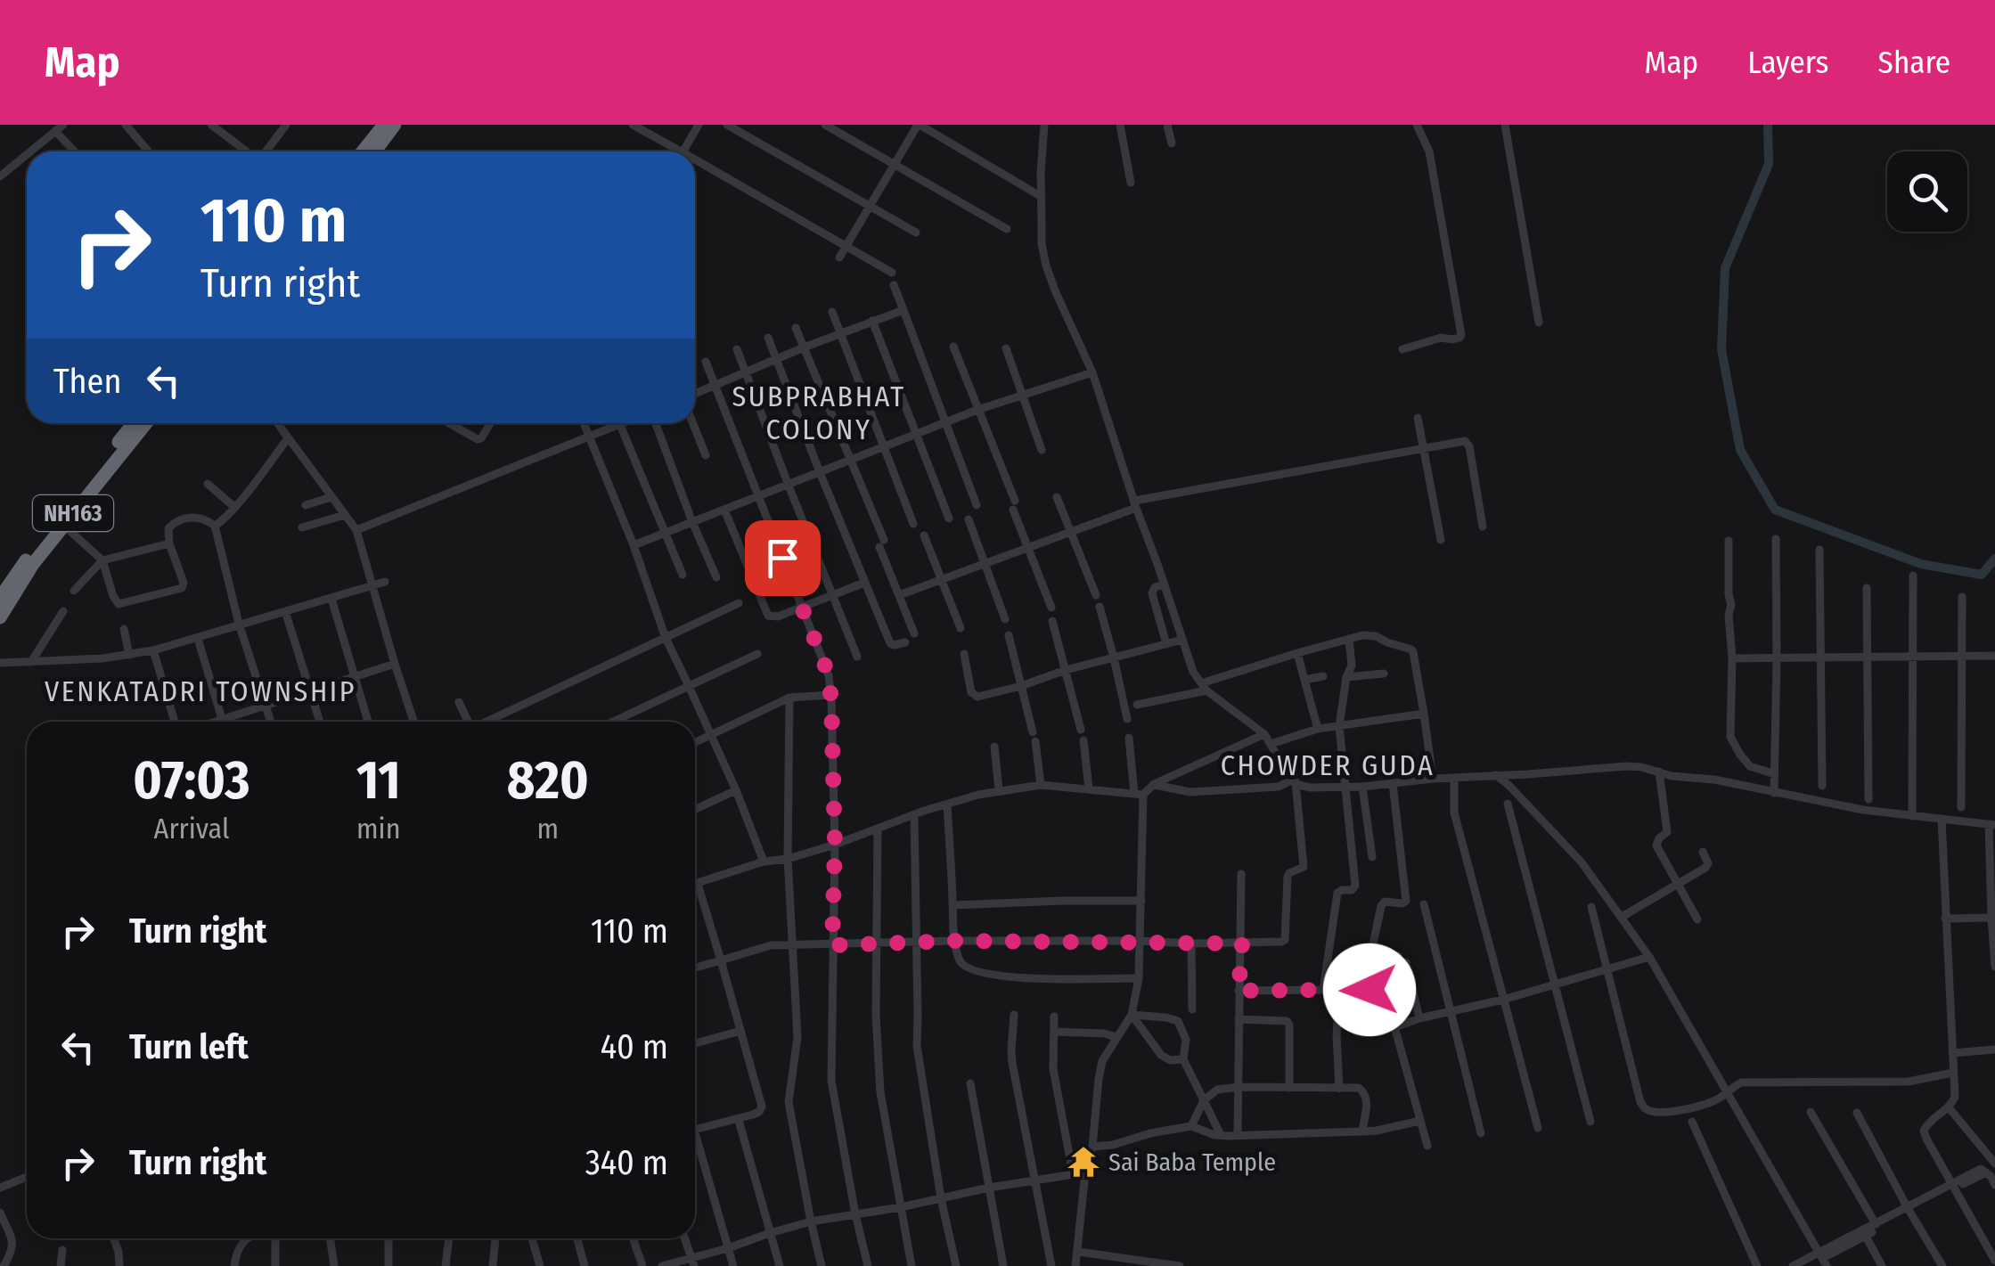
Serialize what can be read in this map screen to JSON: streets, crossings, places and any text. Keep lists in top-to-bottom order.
{
  "streets": {
    "highway": ["NH163"]
  },
  "districts": ["SUBPRABHAT COLONY", "VENKATADRI TOWNSHIP", "CHOWDER GUDA"],
  "places": {
    "temple": ["Sai Baba Temple"]
  },
  "page": {
    "header": "Map",
    "nav": ["Map", "Layers", "Share"],
    "turn": ["110 m", "Turn right"],
    "then": "Then",
    "eta": [
      "07:03",
      "Arrival",
      "11",
      "min",
      "820",
      "m"
    ],
    "list": [
      {
        "name": "Turn right",
        "value": "110 m"
      },
      {
        "name": "Turn left",
        "value": "40 m"
      },
      {
        "name": "Turn right",
        "value": "340 m"
      }
    ]
  }
}
